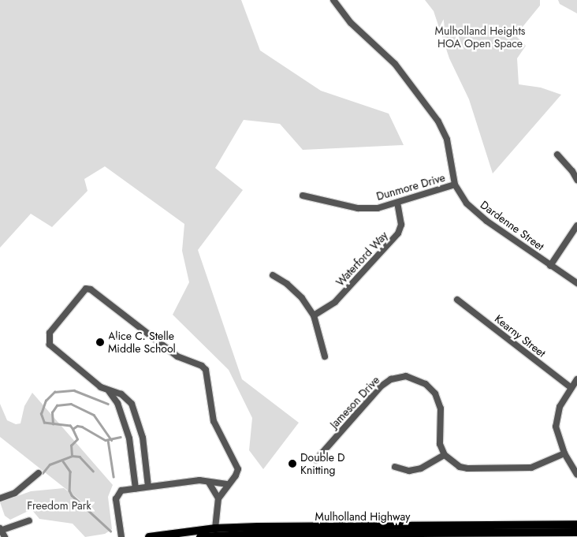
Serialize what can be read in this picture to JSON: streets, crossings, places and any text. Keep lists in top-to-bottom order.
{
  "streets": {
    "main road": ["Mulholland Highway"],
    "street": [
      "Dunmore Drive",
      "Dardenne Street",
      "Waterford Way",
      "Kearny Street",
      "Jameson Drive"
    ]
  },
  "crossings": [
    ["Dunmore Drive", "Dardenne Street"],
    ["Dunmore Drive", "Waterford Way"]
  ],
  "parks": ["Mulholland Heights HOA Open Space", "Freedom Park"],
  "places": ["Alice C. Stelle Middle School", "Double D Knitting"]
}
